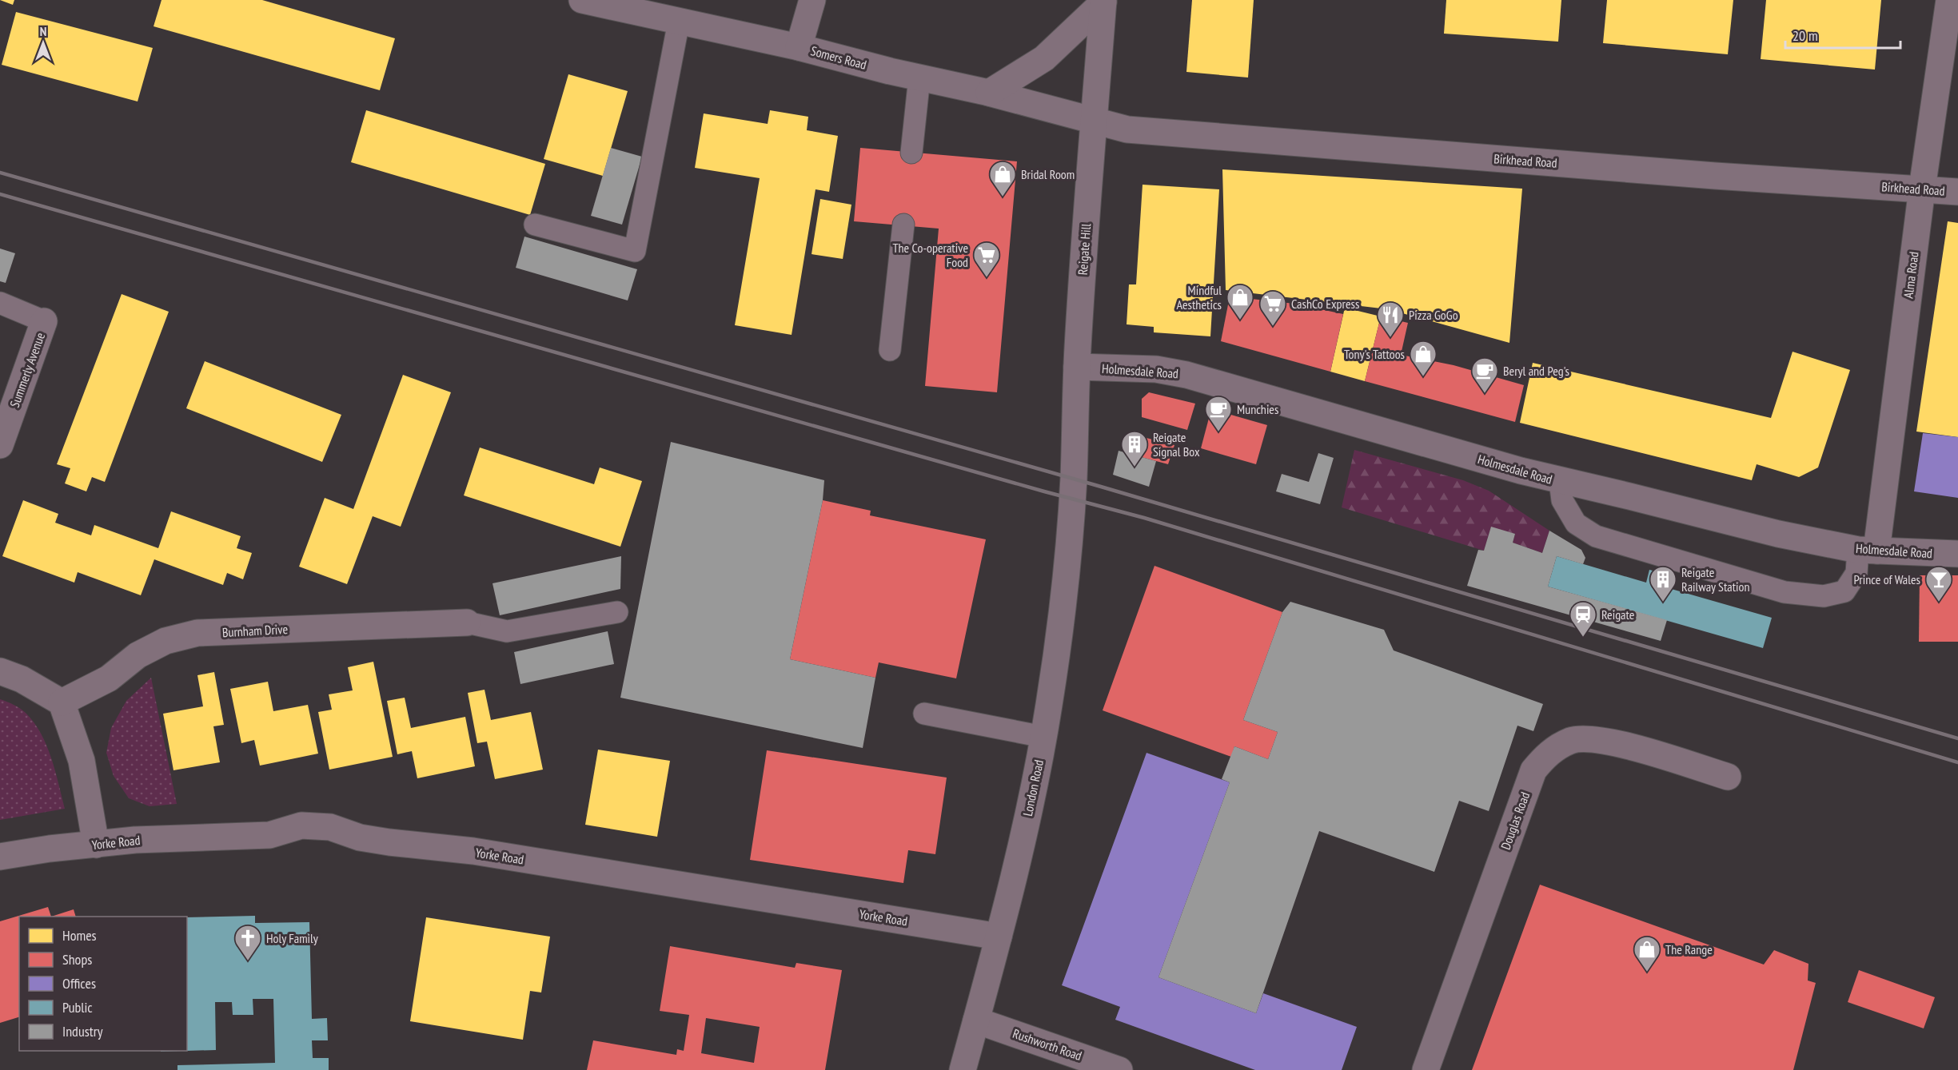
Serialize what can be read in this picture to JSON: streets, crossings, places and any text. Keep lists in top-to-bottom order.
{
  "streets": {
    "street": [
      "Somers Road",
      "Birkhead Road",
      "Reigate Hill",
      "Alma Road",
      "Summerly Avenue",
      "Holmesdale Road",
      "Burnham Drive",
      "London Road",
      "Douglas Road",
      "Yorke Road",
      "Rushworth Road"
    ]
  },
  "crossings": [
    ["Somers Road", "Birkhead Road"],
    ["Somers Road", "Reigate Hill"],
    ["Birkhead Road", "Reigate Hill"],
    ["Birkhead Road", "Alma Road"],
    ["Reigate Hill", "Holmesdale Road"],
    ["Reigate Hill", "London Road"],
    ["Alma Road", "Holmesdale Road"],
    ["London Road", "Yorke Road"],
    ["London Road", "Rushworth Road"]
  ],
  "places": {
    "shop": [
      "Bridal Room",
      "Mindful Aesthetics",
      "Tony's Tattoos",
      "The Range"
    ],
    "supermarket": ["The Co-operative Food", "CashCo Express"],
    "restaurant": ["Pizza GoGo"],
    "cafe": ["Beryl and Peg's", "Munchies"],
    "building": ["Reigate Signal Box", "Reigate Railway Station"],
    "bar": ["Prince of Wales"],
    "station": ["Reigate"],
    "church": ["Holy Family"]
  },
  "legend": [
    "Homes",
    "Shops",
    "Offices",
    "Public",
    "Industry"
  ],
  "scale_bar": "20 m",
  "north": "top"
}
